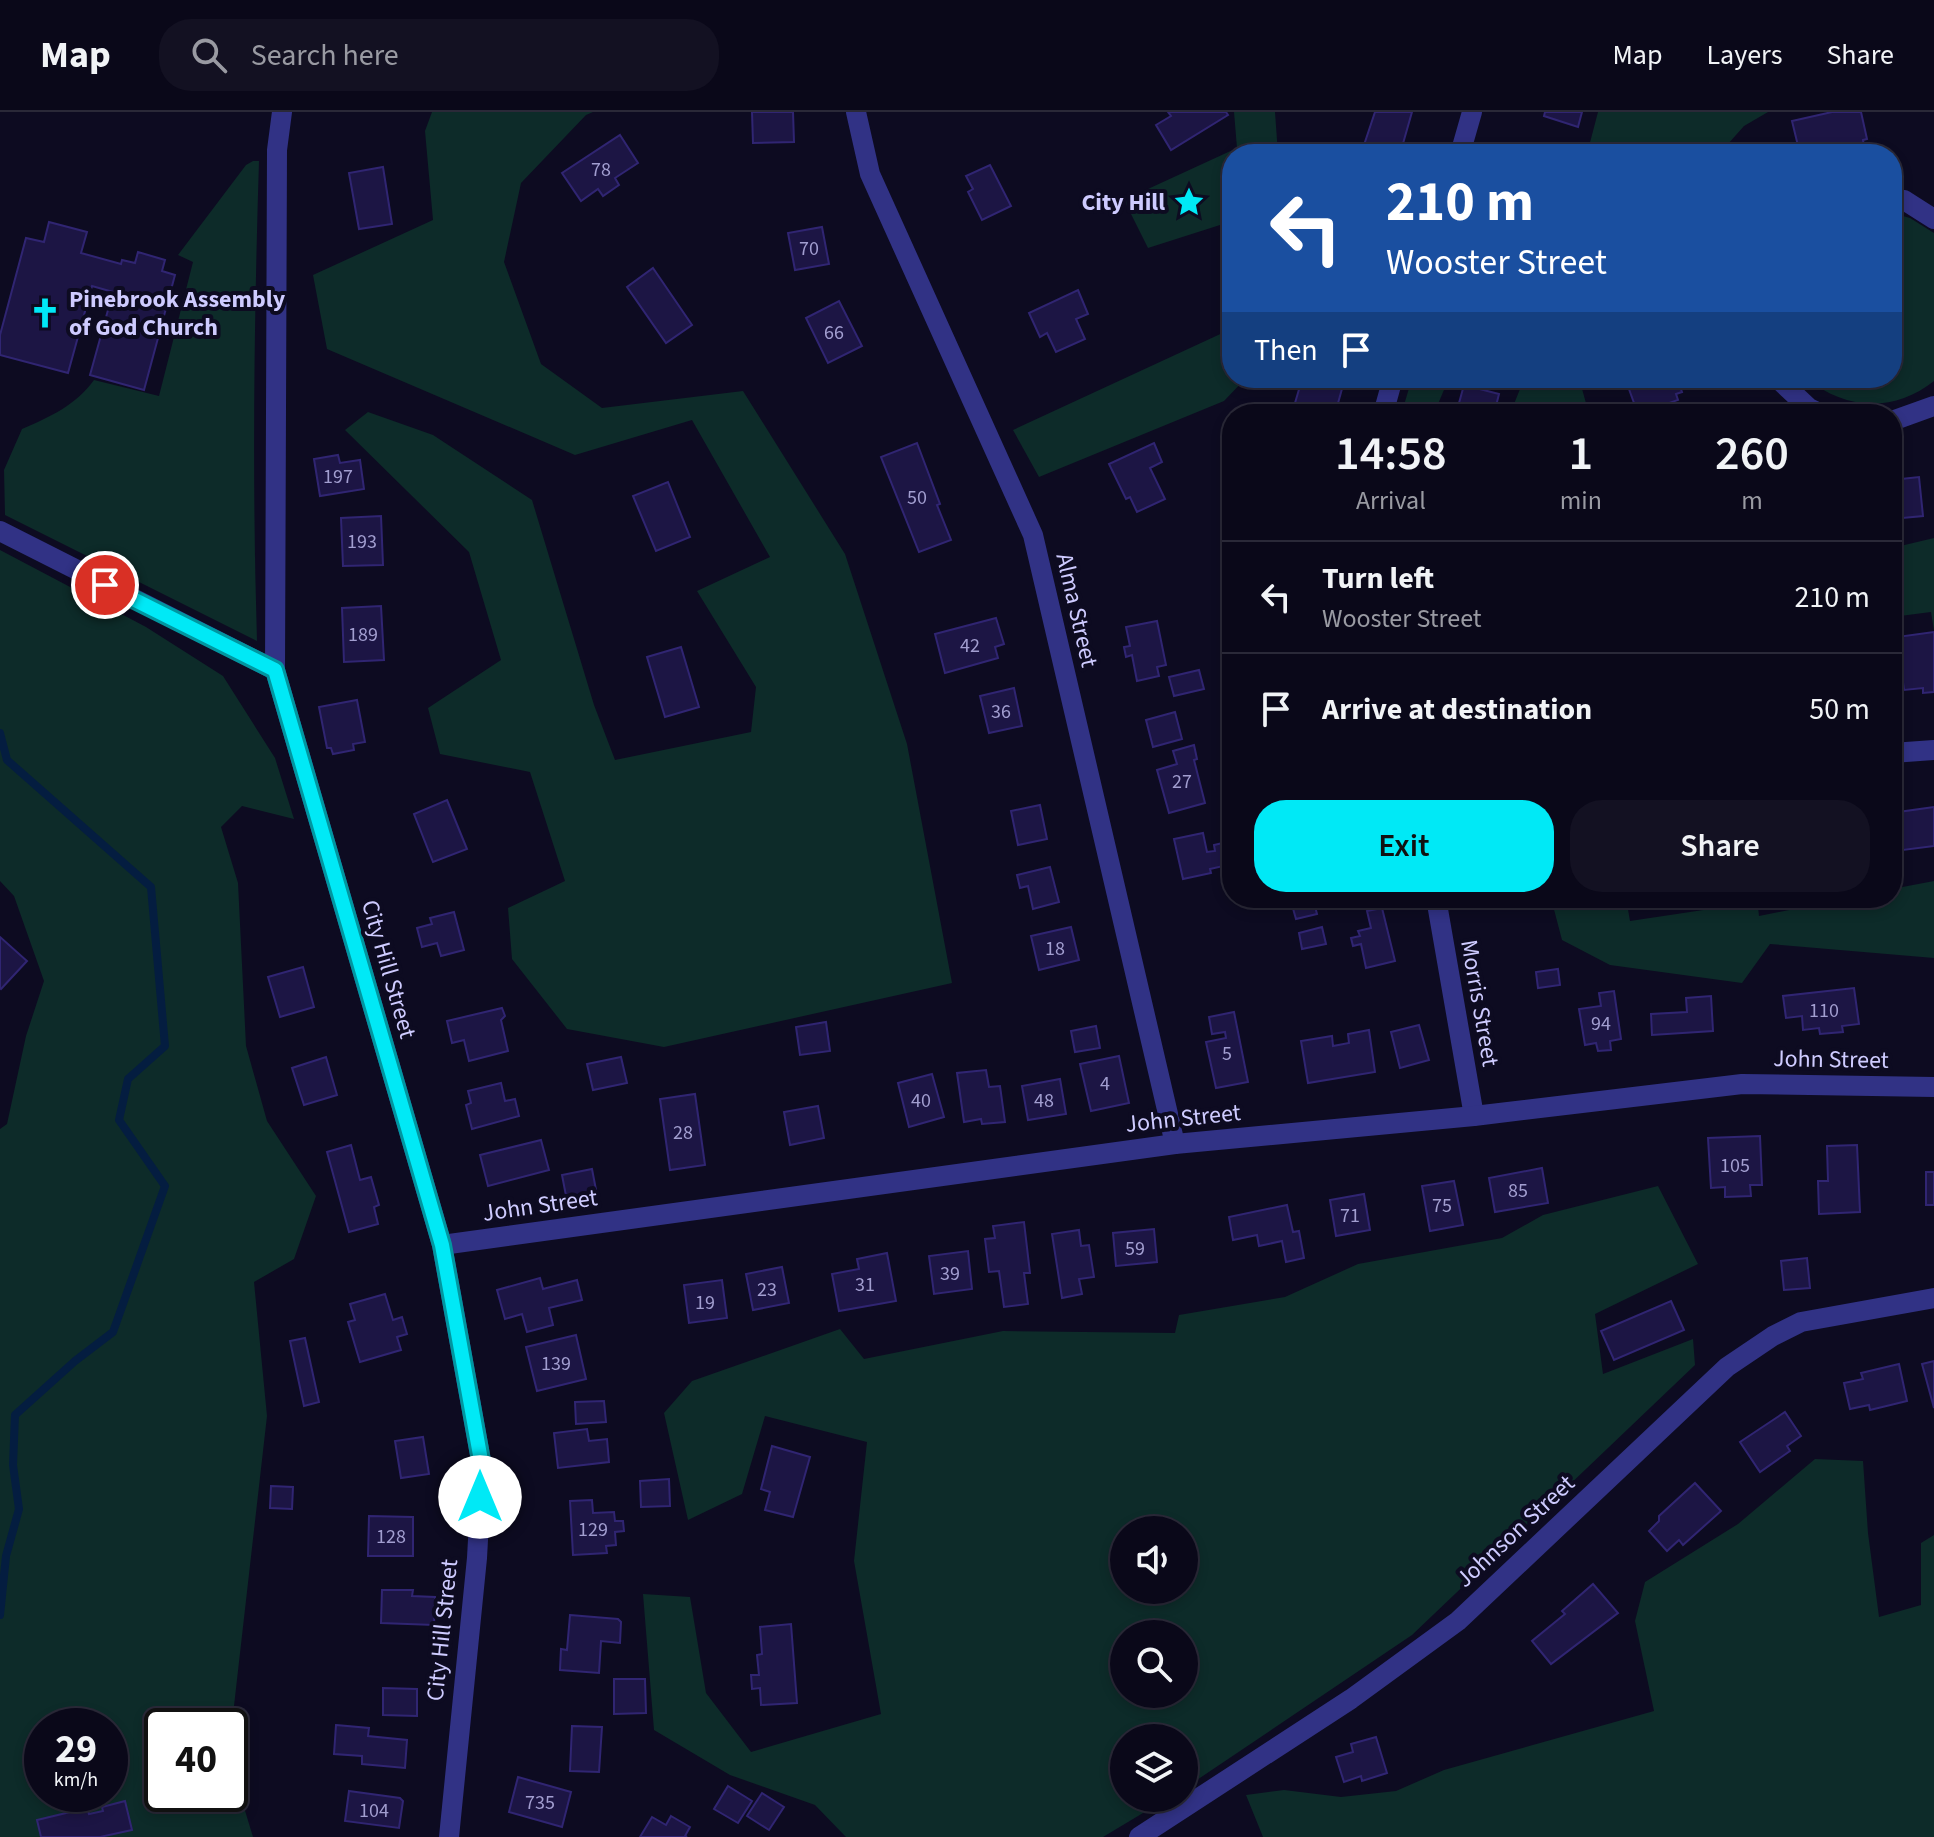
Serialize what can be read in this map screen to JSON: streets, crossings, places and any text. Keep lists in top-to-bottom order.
{
  "streets": {
    "street": [
      "Alma Street",
      "City Hill Street",
      "Morris Street",
      "John Street",
      "Johnson Street"
    ]
  },
  "crossings": [
    ["Alma Street", "John Street"],
    ["City Hill Street", "John Street"],
    ["Morris Street", "John Street"]
  ],
  "places": {
    "place": ["City Hill"],
    "church": ["Pinebrook Assembly of God Church"]
  },
  "house_numbers": [
    "78",
    "70",
    "66",
    "197",
    "50",
    "193",
    "189",
    "42",
    "36",
    "27",
    "18",
    "110",
    "94",
    "5",
    "4",
    "40",
    "48",
    "28",
    "105",
    "85",
    "75",
    "71",
    "59",
    "39",
    "31",
    "23",
    "19",
    "139",
    "129",
    "128",
    "735",
    "104"
  ],
  "page": {
    "header": "Map",
    "search": "Search here",
    "nav": ["Map", "Layers", "Share"],
    "turn": ["210 m", "Wooster Street"],
    "then": "Then",
    "eta": [
      "14:58",
      "Arrival",
      "1",
      "min",
      "260",
      "m"
    ],
    "list": [
      {
        "name": "Turn left",
        "note": "Wooster Street",
        "value": "210 m"
      },
      {
        "name": "Arrive at destination",
        "value": "50 m"
      }
    ],
    "buttons": ["Exit", "Share"],
    "speed": "29 km/h",
    "limit": "40"
  }
}
